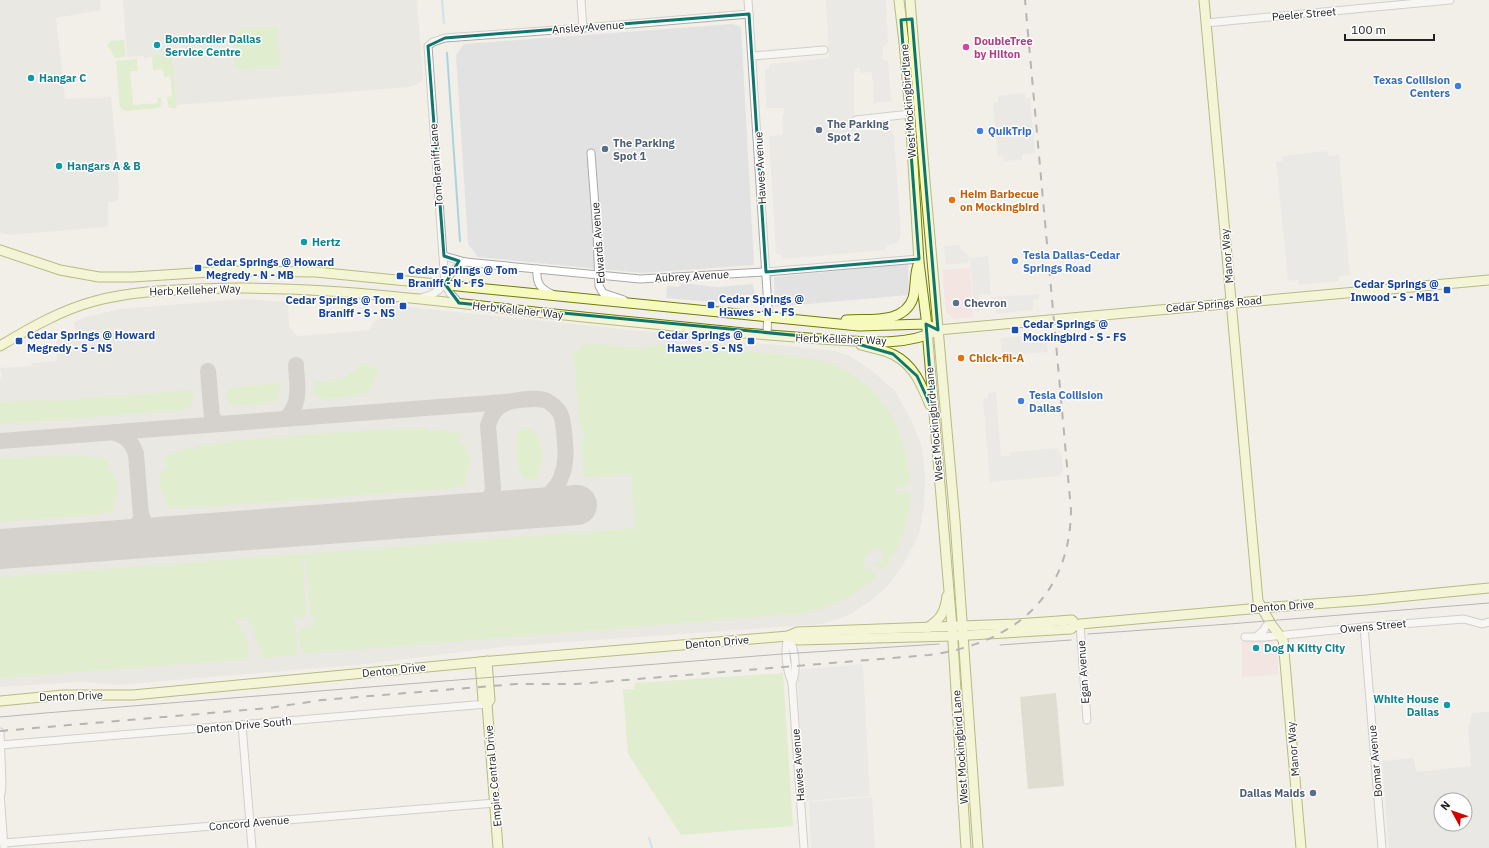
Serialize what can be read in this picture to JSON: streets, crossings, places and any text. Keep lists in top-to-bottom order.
{
  "streets": {
    "main road": [
      "West Mockingbird Lane",
      "Manor Way",
      "Herb Kelleher Way",
      "Cedar Springs Road",
      "Denton Drive",
      "Empire Central Drive"
    ],
    "street": [
      "Peeler Street",
      "Ansley Avenue",
      "Tom Braniff Lane",
      "Hawes Avenue",
      "Edwards Avenue",
      "Aubrey Avenue",
      "Owens Street",
      "Egan Avenue",
      "Denton Drive South",
      "Bomar Avenue",
      "Concord Avenue"
    ]
  },
  "crossings": [
    ["Peeler Street", "Manor Way"],
    ["Ansley Avenue", "Tom Braniff Lane"],
    ["Ansley Avenue", "Hawes Avenue"],
    ["West Mockingbird Lane", "Aubrey Avenue"],
    ["West Mockingbird Lane", "Herb Kelleher Way"],
    ["West Mockingbird Lane", "Cedar Springs Road"],
    ["West Mockingbird Lane", "Denton Drive"],
    ["Tom Braniff Lane", "Aubrey Avenue"],
    ["Tom Braniff Lane", "Herb Kelleher Way"],
    ["Hawes Avenue", "Aubrey Avenue"],
    ["Hawes Avenue", "Herb Kelleher Way"],
    ["Hawes Avenue", "Denton Drive"],
    ["Edwards Avenue", "Aubrey Avenue"],
    ["Edwards Avenue", "Herb Kelleher Way"],
    ["Manor Way", "Cedar Springs Road"],
    ["Manor Way", "Denton Drive"],
    ["Manor Way", "Owens Street"],
    ["Herb Kelleher Way", "Cedar Springs Road"],
    ["Denton Drive", "Egan Avenue"],
    ["Denton Drive", "Empire Central Drive"],
    ["Owens Street", "Bomar Avenue"],
    ["Denton Drive South", "Empire Central Drive"],
    ["Empire Central Drive", "Concord Avenue"]
  ],
  "places": {
    "other": [
      "Bombardier Dallas Service Centre",
      "DoubleTree by Hilton",
      "Hangar C",
      "Texas Collision Centers",
      "The Parking Spot 2",
      "QuikTrip",
      "The Parking Spot 1",
      "Hangars A & B",
      "Heim Barbecue on Mockingbird",
      "Hertz",
      "Tesla Dallas-Cedar Springs Road",
      "Chevron",
      "Chick-fil-A",
      "Tesla Collision Dallas",
      "Dog N Kitty City",
      "White House Dallas",
      "Dallas Maids"
    ],
    "transit": [
      "Cedar Springs @ Howard Megredy - N - MB",
      "Cedar Springs @ Tom Braniff - N - FS",
      "Cedar Springs @ Inwood - S - MB1",
      "Cedar Springs @ Hawes - N - FS",
      "Cedar Springs @ Tom Braniff - S - NS",
      "Cedar Springs @ Mockingbird - S - FS",
      "Cedar Springs @ Howard Megredy - S - NS",
      "Cedar Springs @ Hawes - S - NS"
    ]
  },
  "scale_bar": "100 m",
  "north": "top left"
}
